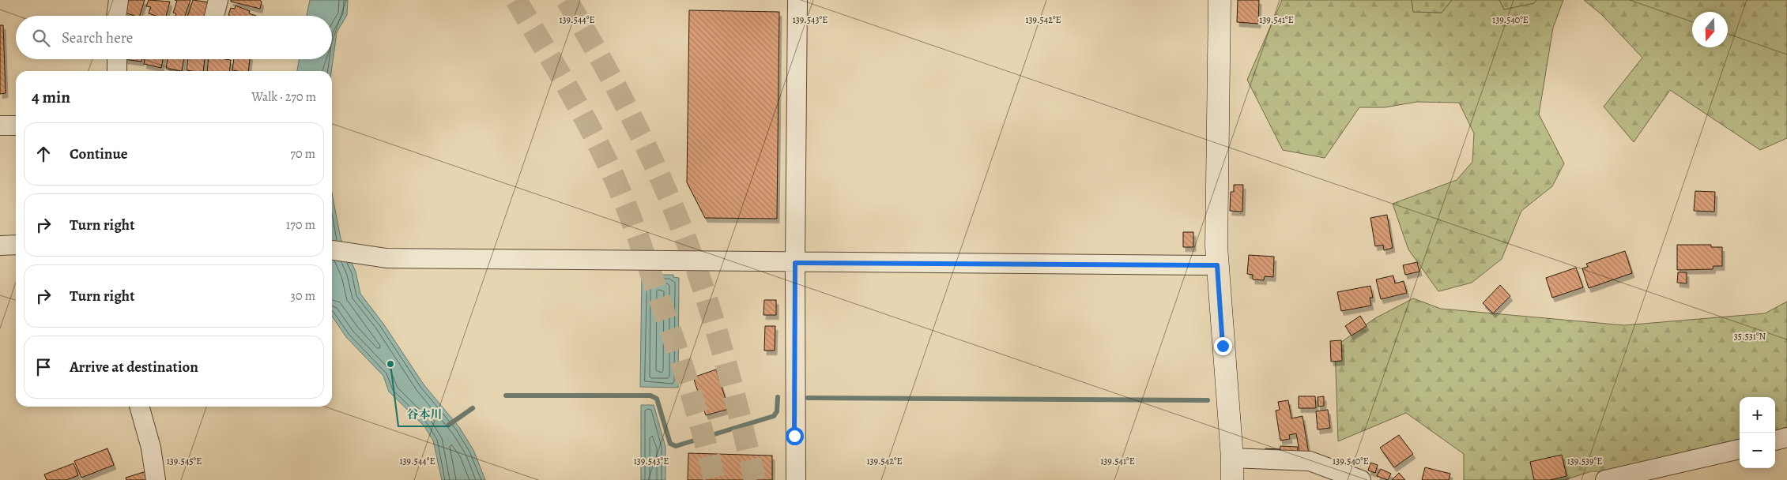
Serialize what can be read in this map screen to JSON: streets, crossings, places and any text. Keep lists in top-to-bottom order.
{
  "places": ["谷本川"],
  "north": "bottom",
  "page": {
    "search": "Search here",
    "heading": ["4 min", "Walk · 270 m"],
    "list": [
      ["Continue", "70 m"],
      ["Turn right", "170 m"],
      ["Turn right", "30 m"],
      "Arrive at destination"
    ],
    "map_buttons": ["+", "−"]
  },
  "coordinates": [
    "139.544°E",
    "139.543°E",
    "139.542°E",
    "139.541°E",
    "139.540°E",
    "35.531°N",
    "139.545°E",
    "139.539°E"
  ]
}
